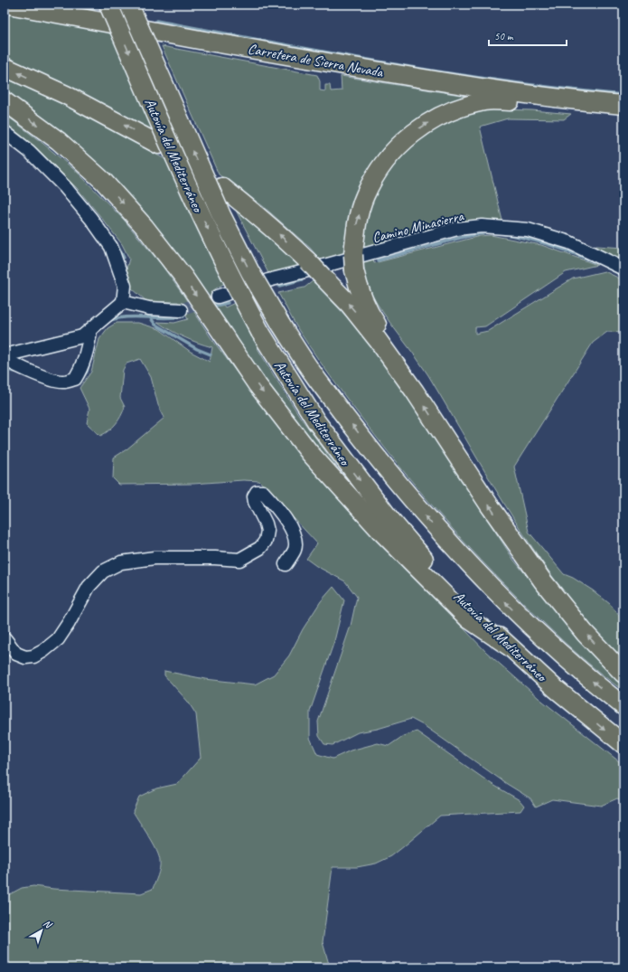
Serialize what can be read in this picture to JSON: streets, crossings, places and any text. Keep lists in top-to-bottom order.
{
  "streets": {
    "highway": ["Carretera de Sierra Nevada", "Autovía del Mediterráneo"],
    "street": ["Camino Minasierra"]
  },
  "scale_bar": "50 m",
  "north": "top right"
}
